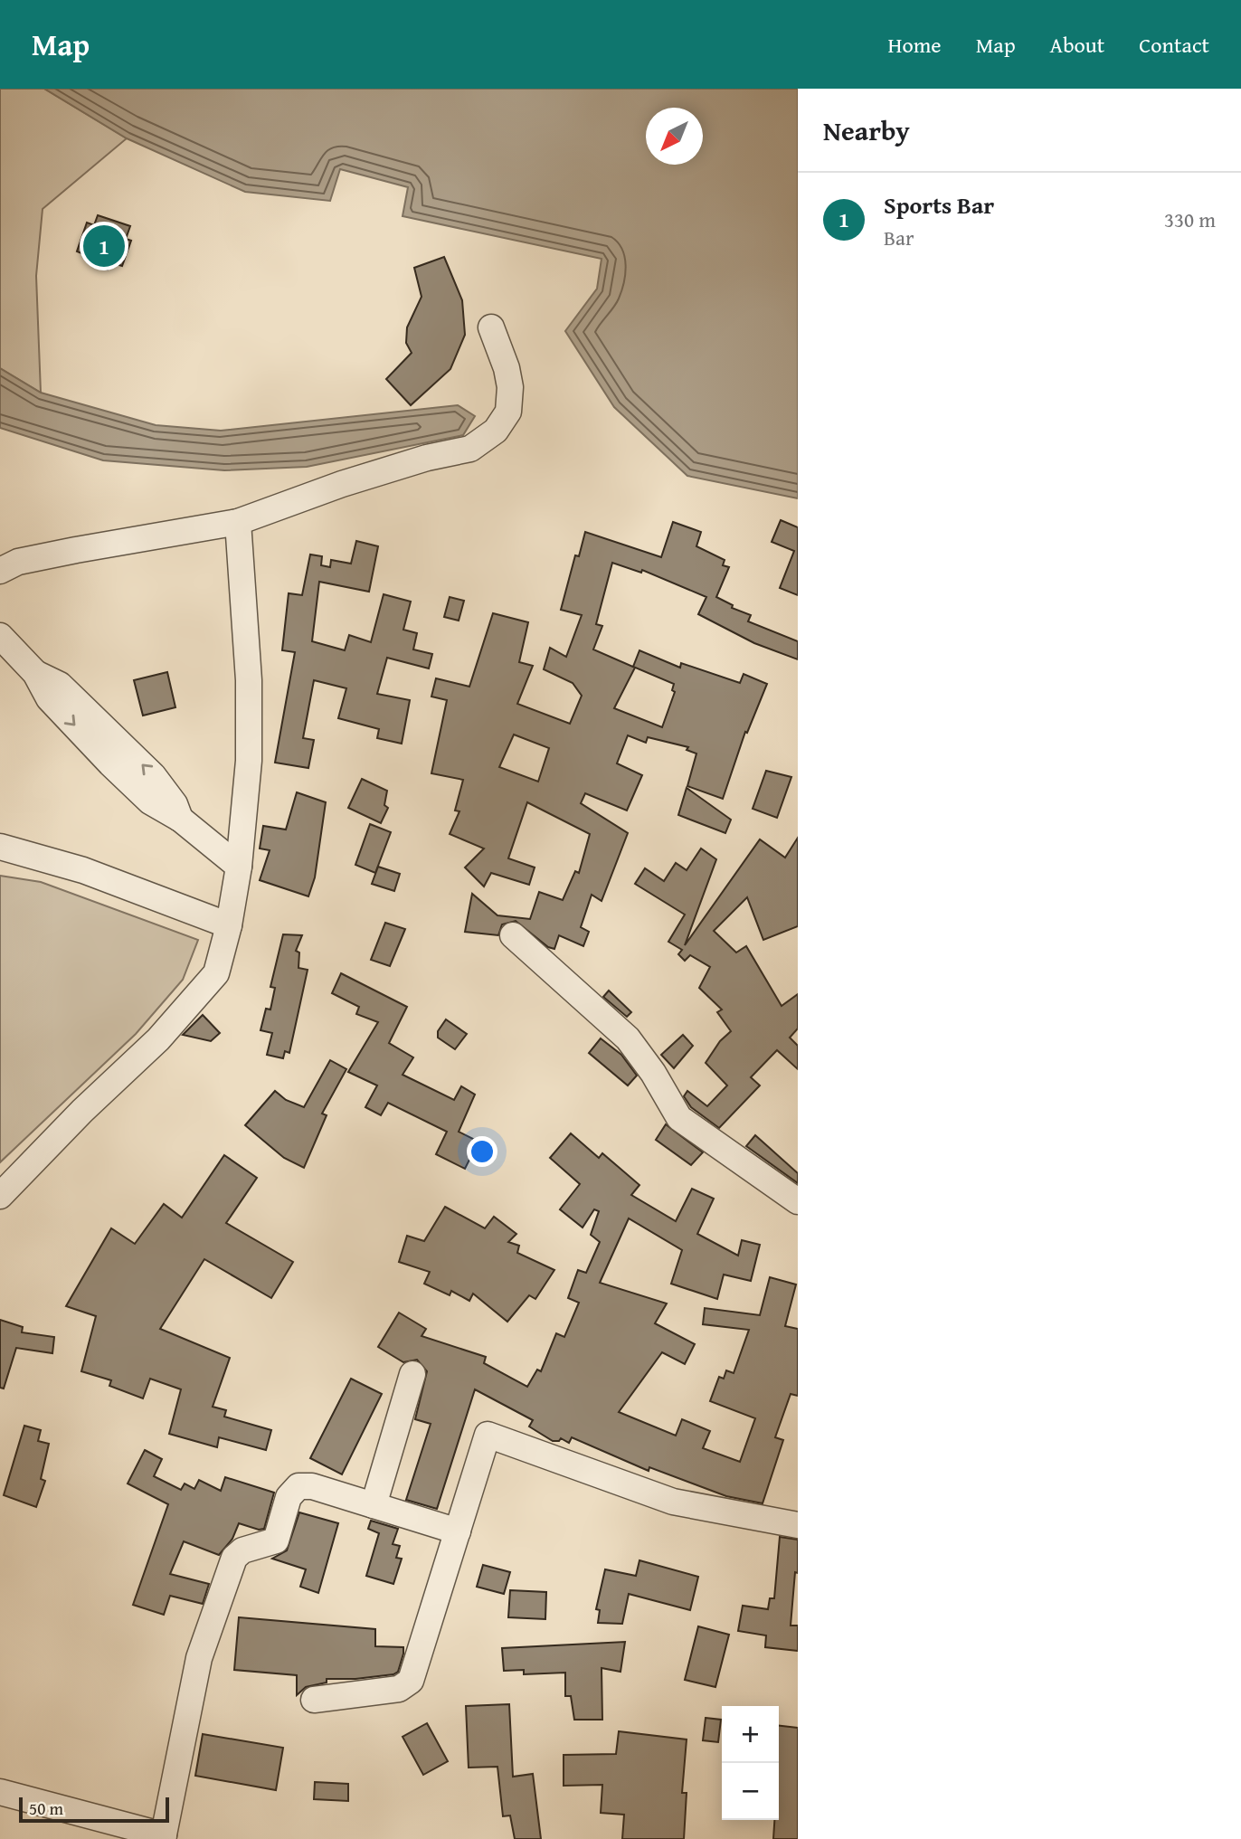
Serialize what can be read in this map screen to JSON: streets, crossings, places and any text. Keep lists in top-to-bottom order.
{
  "scale_bar": "50 m",
  "north": "bottom left",
  "page": {
    "header": "Map",
    "nav": [
      "Home",
      "Map",
      "About",
      "Contact"
    ],
    "heading": "Nearby",
    "list": [
      {
        "mark": "1",
        "name": "Sports Bar",
        "note": "Bar",
        "value": "330 m"
      }
    ],
    "pins": "1",
    "map_buttons": ["+", "−"],
    "scale": "50 m"
  }
}
